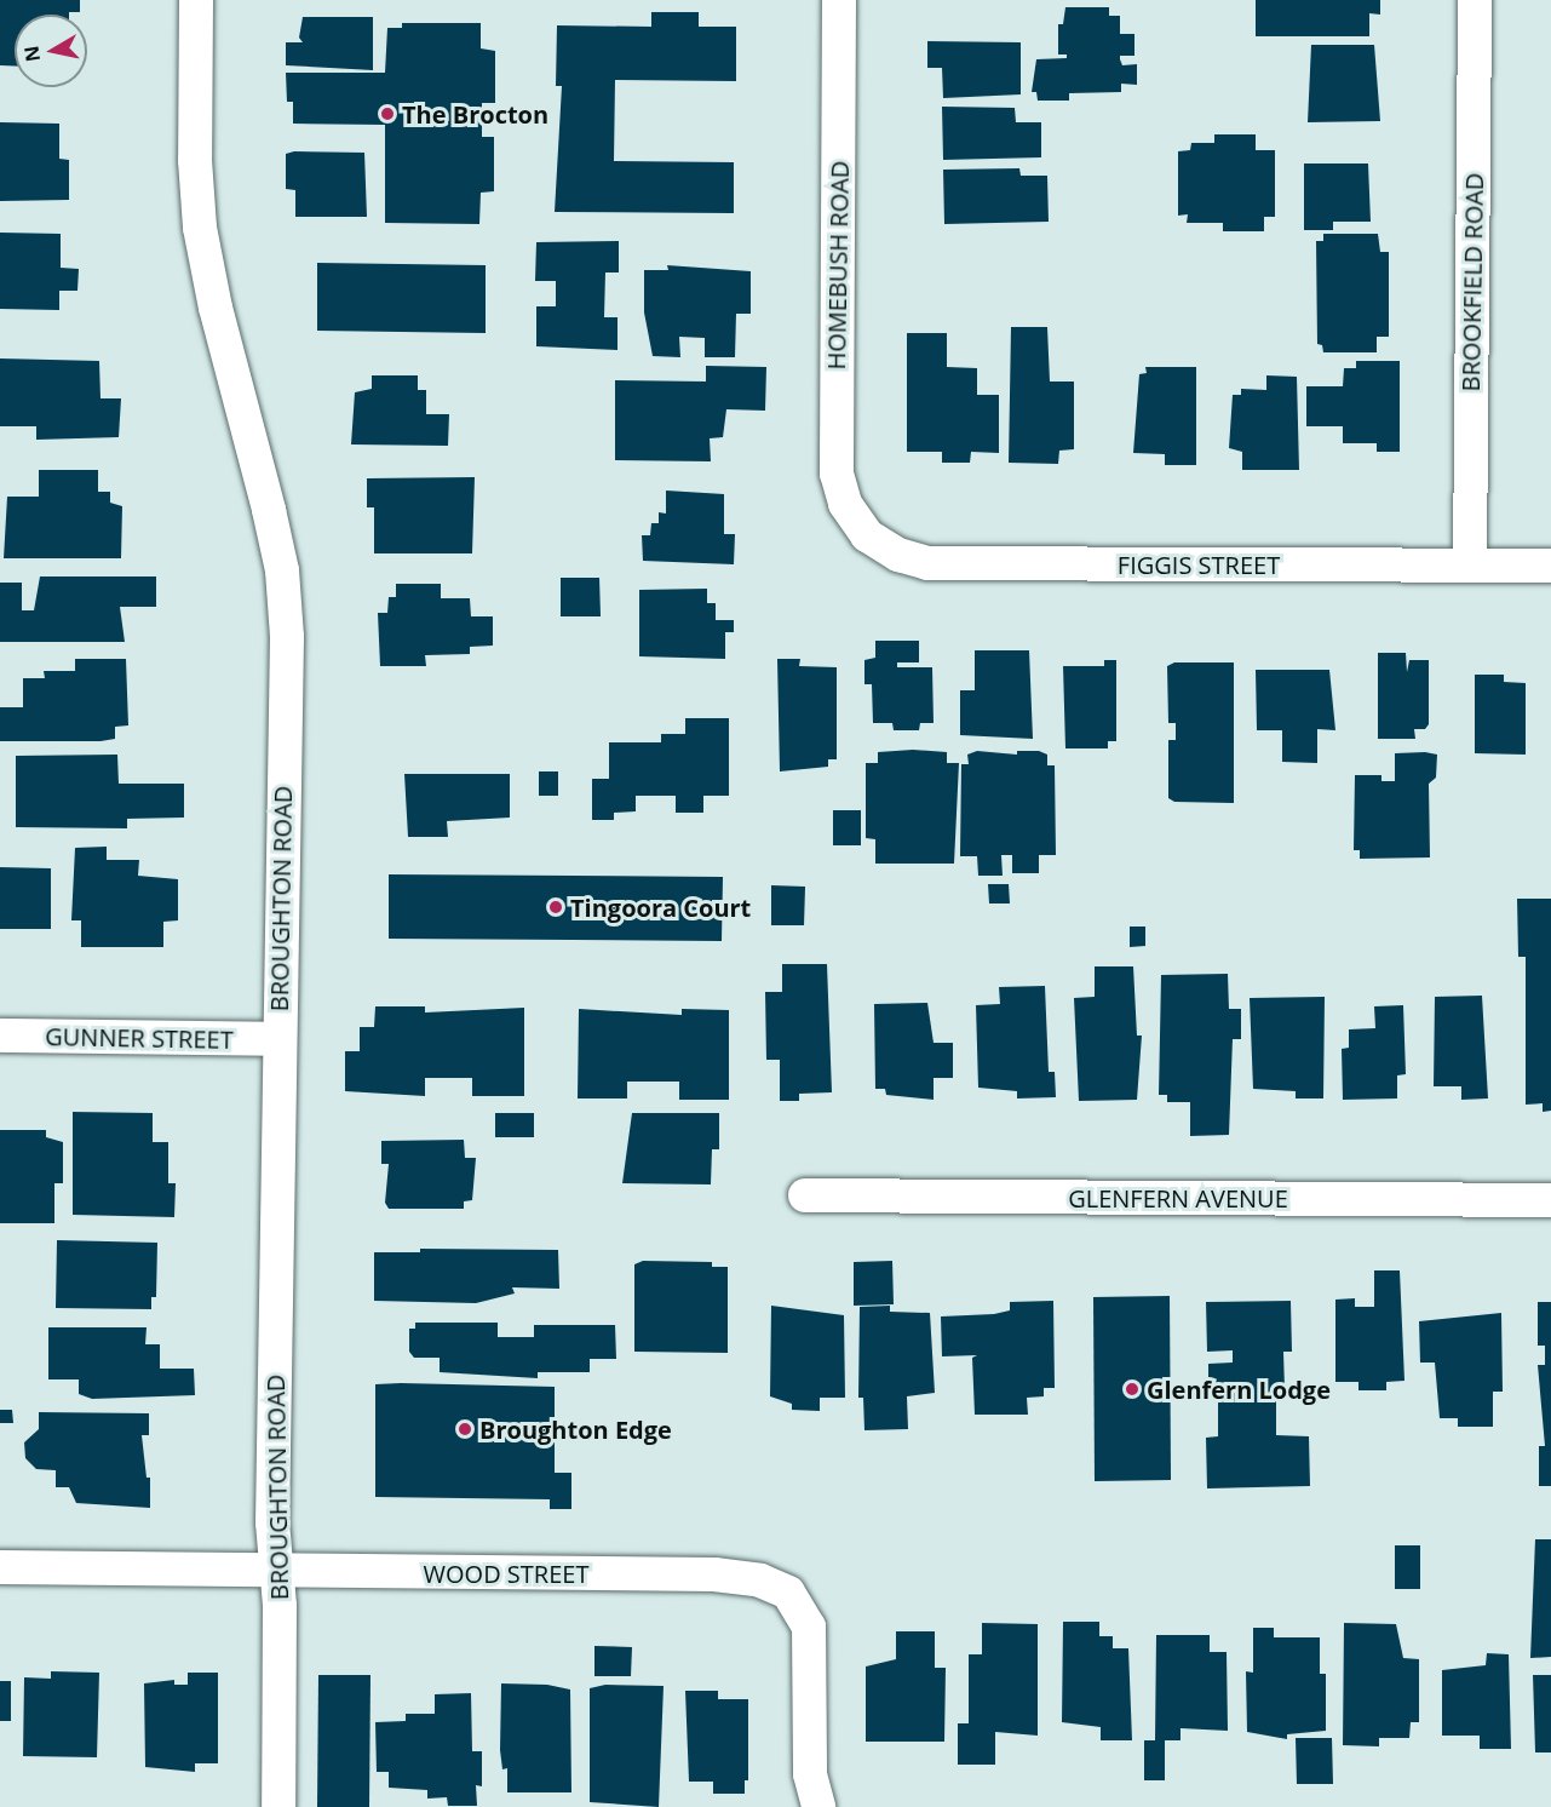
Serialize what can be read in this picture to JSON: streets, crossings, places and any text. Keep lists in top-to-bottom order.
{
  "streets": {
    "street": [
      "HOMEBUSH ROAD",
      "BROOKFIELD ROAD",
      "FIGGIS STREET",
      "BROUGHTON ROAD",
      "GUNNER STREET",
      "GLENFERN AVENUE",
      "WOOD STREET"
    ]
  },
  "crossings": [
    ["HOMEBUSH ROAD", "FIGGIS STREET"],
    ["BROOKFIELD ROAD", "FIGGIS STREET"],
    ["BROUGHTON ROAD", "GUNNER STREET"],
    ["BROUGHTON ROAD", "WOOD STREET"]
  ],
  "places": [
    "The Brocton",
    "Tingoora Court",
    "Glenfern Lodge",
    "Broughton Edge"
  ],
  "north": "left"
}
